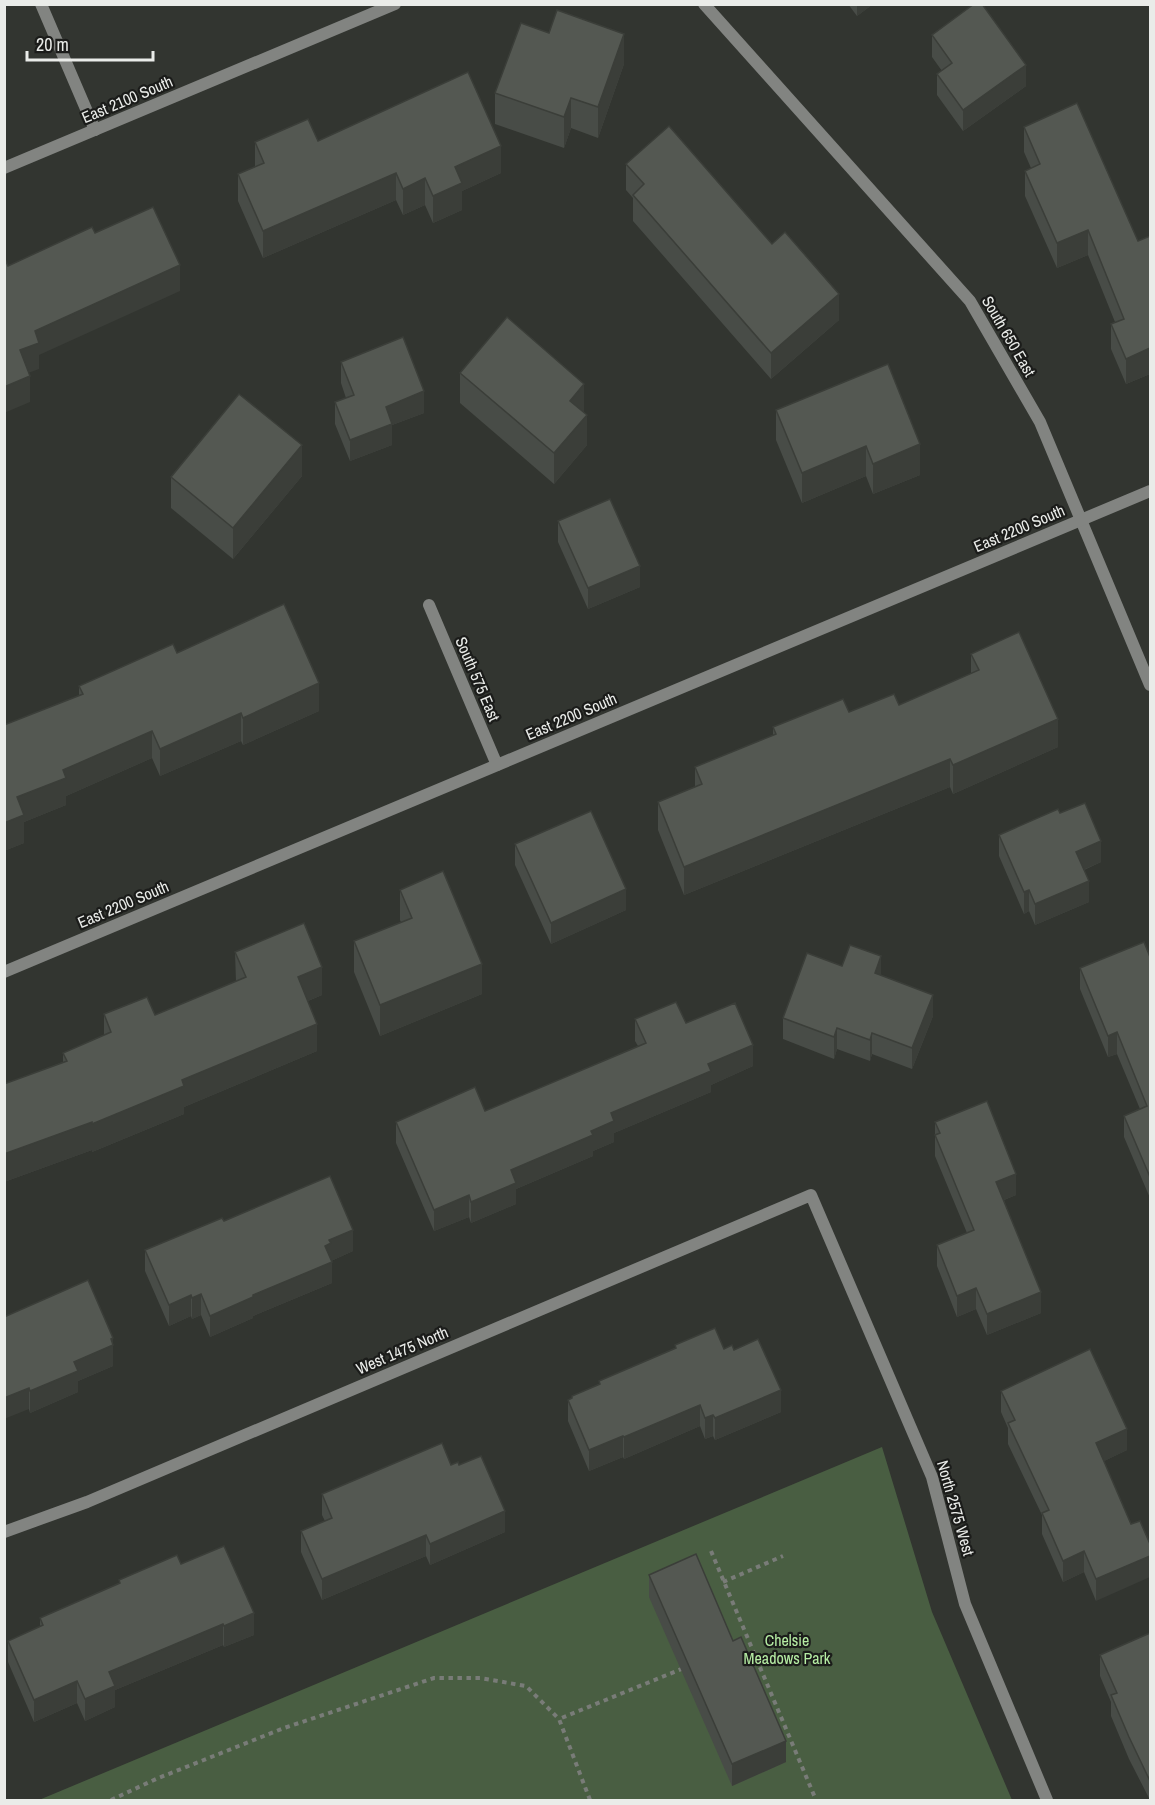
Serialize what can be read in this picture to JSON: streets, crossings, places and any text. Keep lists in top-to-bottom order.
{
  "streets": {
    "street": [
      "East 2100 South",
      "South 650 East",
      "East 2200 South",
      "South 575 East",
      "West 1475 North",
      "North 2575 West"
    ]
  },
  "crossings": [
    ["South 650 East", "East 2200 South"],
    ["East 2200 South", "South 575 East"],
    ["West 1475 North", "North 2575 West"]
  ],
  "parks": ["Chelsie Meadows Park"],
  "scale_bar": "20 m"
}
